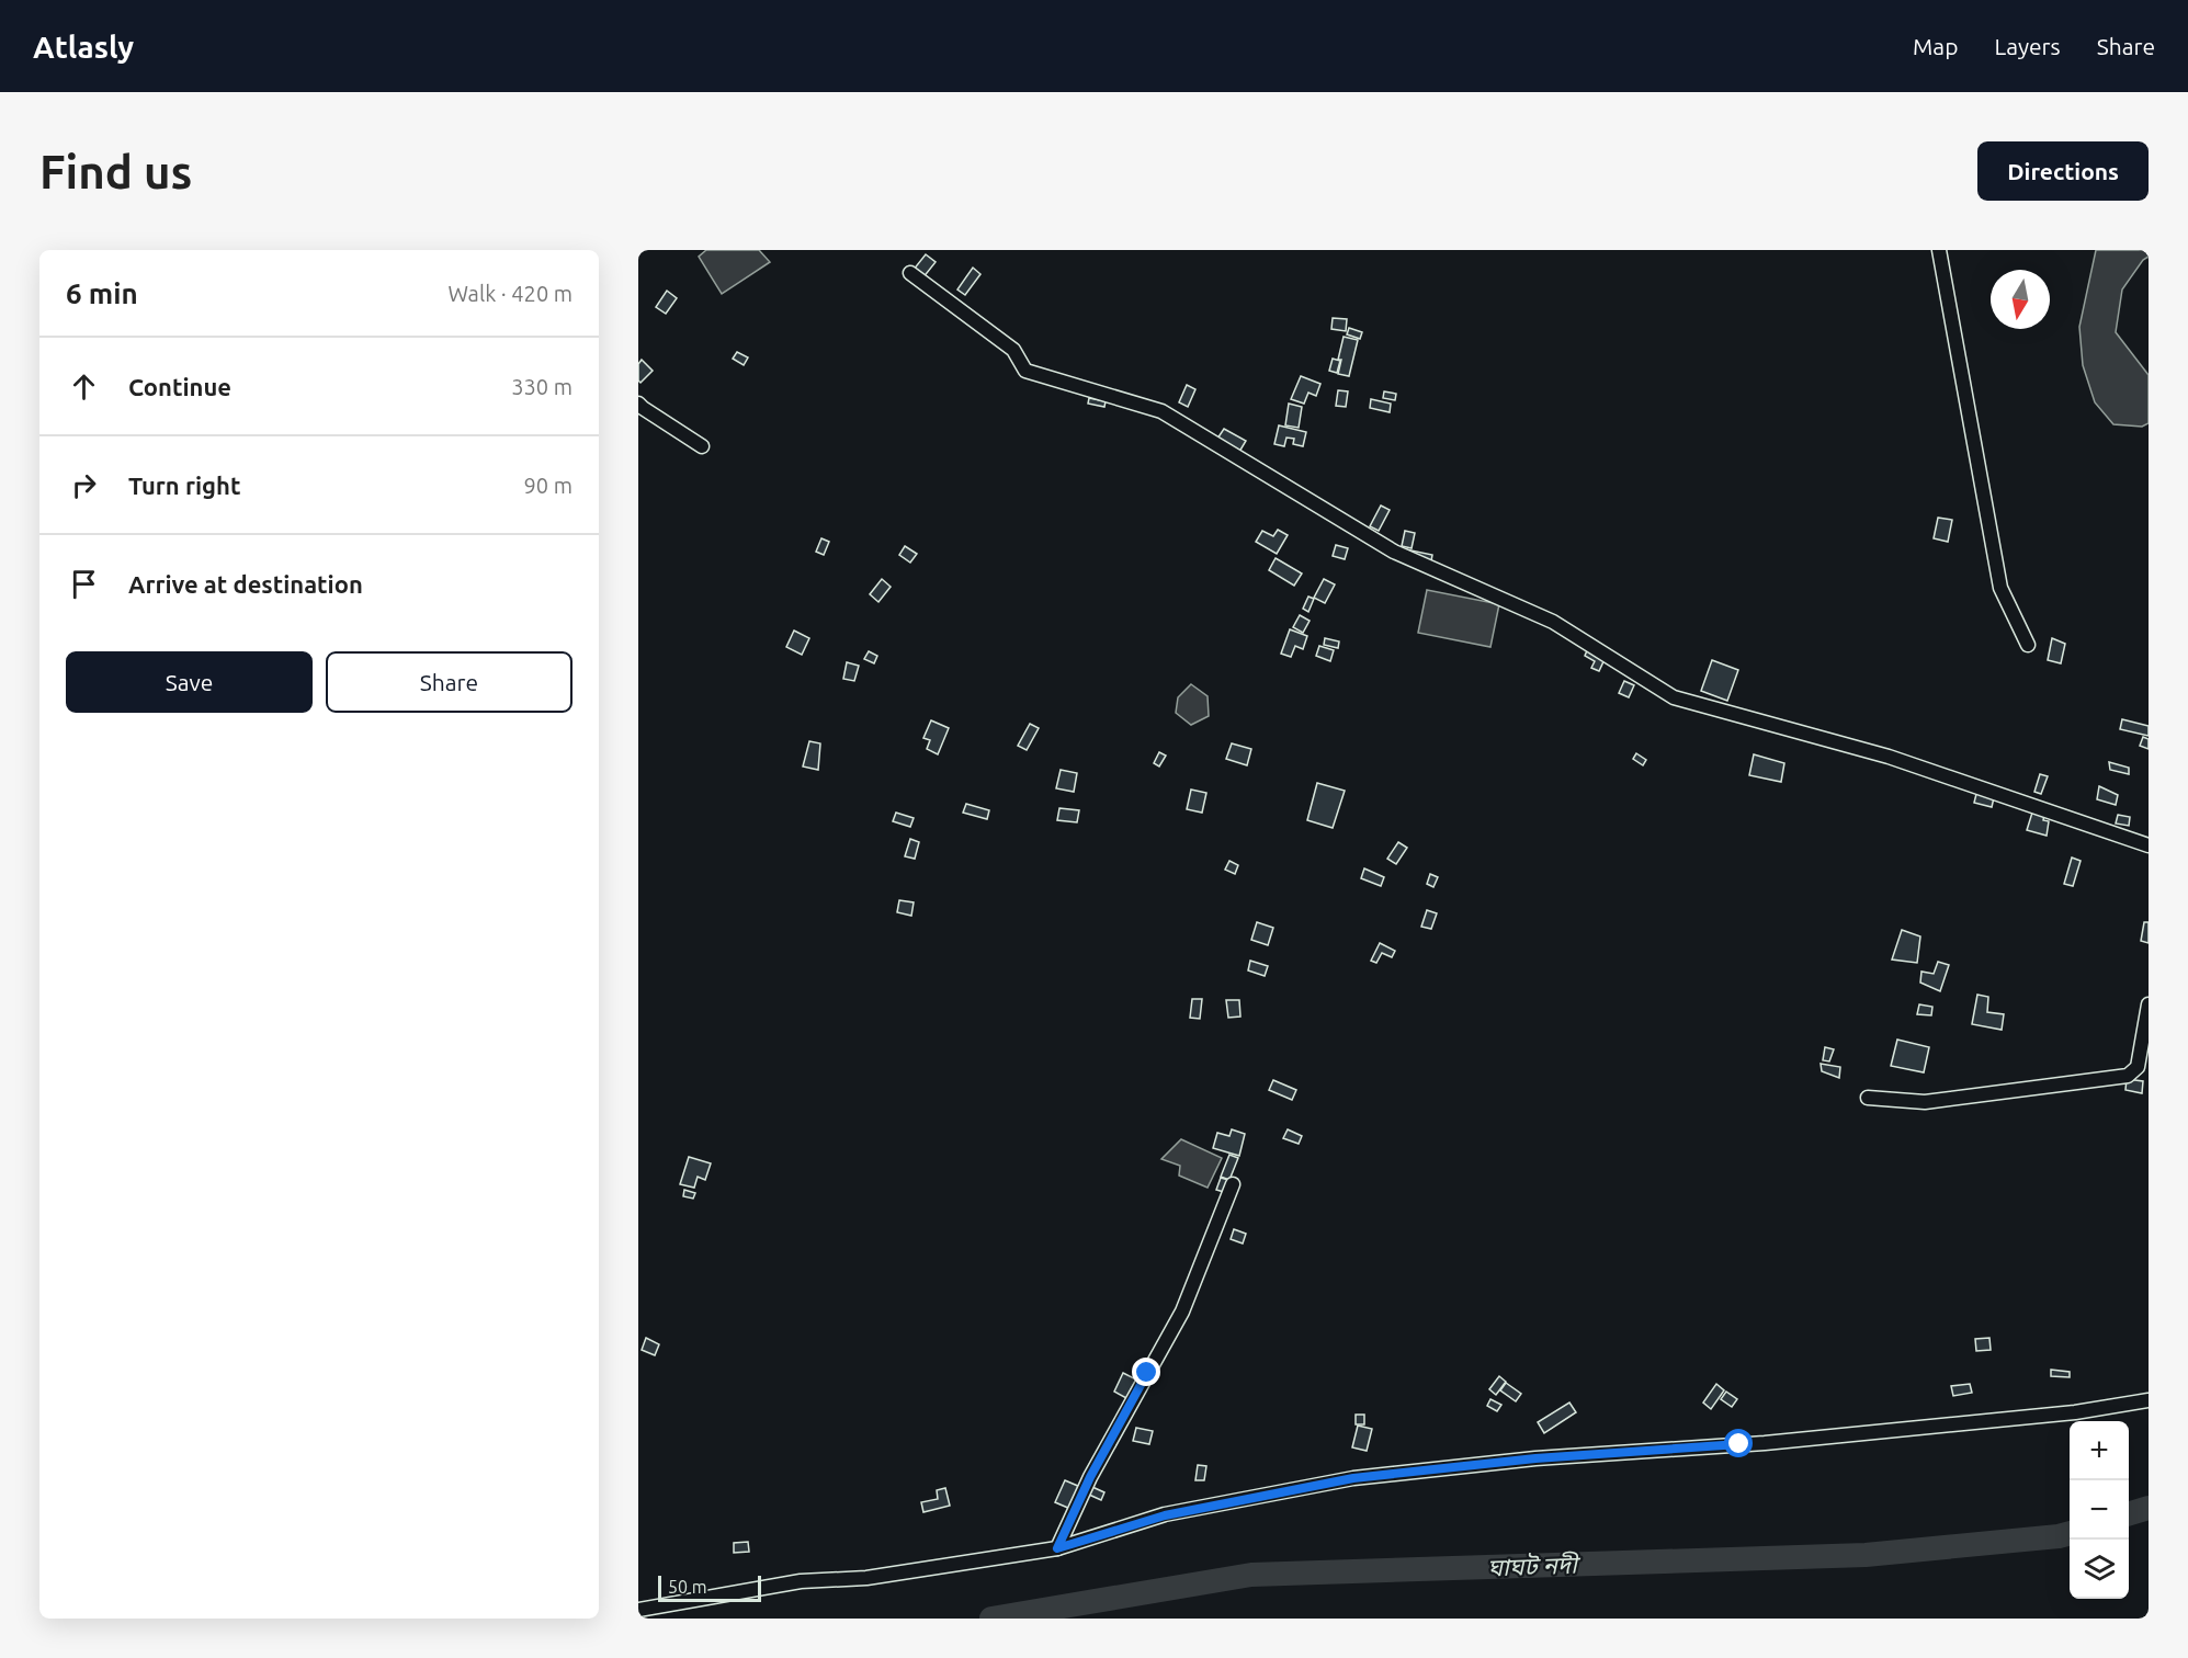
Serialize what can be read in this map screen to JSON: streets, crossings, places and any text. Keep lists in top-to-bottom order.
{
  "water": ["ঘাঘট নদী"],
  "scale_bar": "50 m",
  "north": "bottom",
  "page": {
    "header": "Atlasly",
    "nav": ["Map", "Layers", "Share"],
    "buttons": [
      "Directions",
      ["Save", "Share"]
    ],
    "title": "Find us",
    "heading": ["6 min", "Walk · 420 m"],
    "list": [
      ["Continue", "330 m"],
      ["Turn right", "90 m"],
      "Arrive at destination"
    ],
    "map_buttons": ["+", "−"],
    "scale": "50 m"
  }
}
